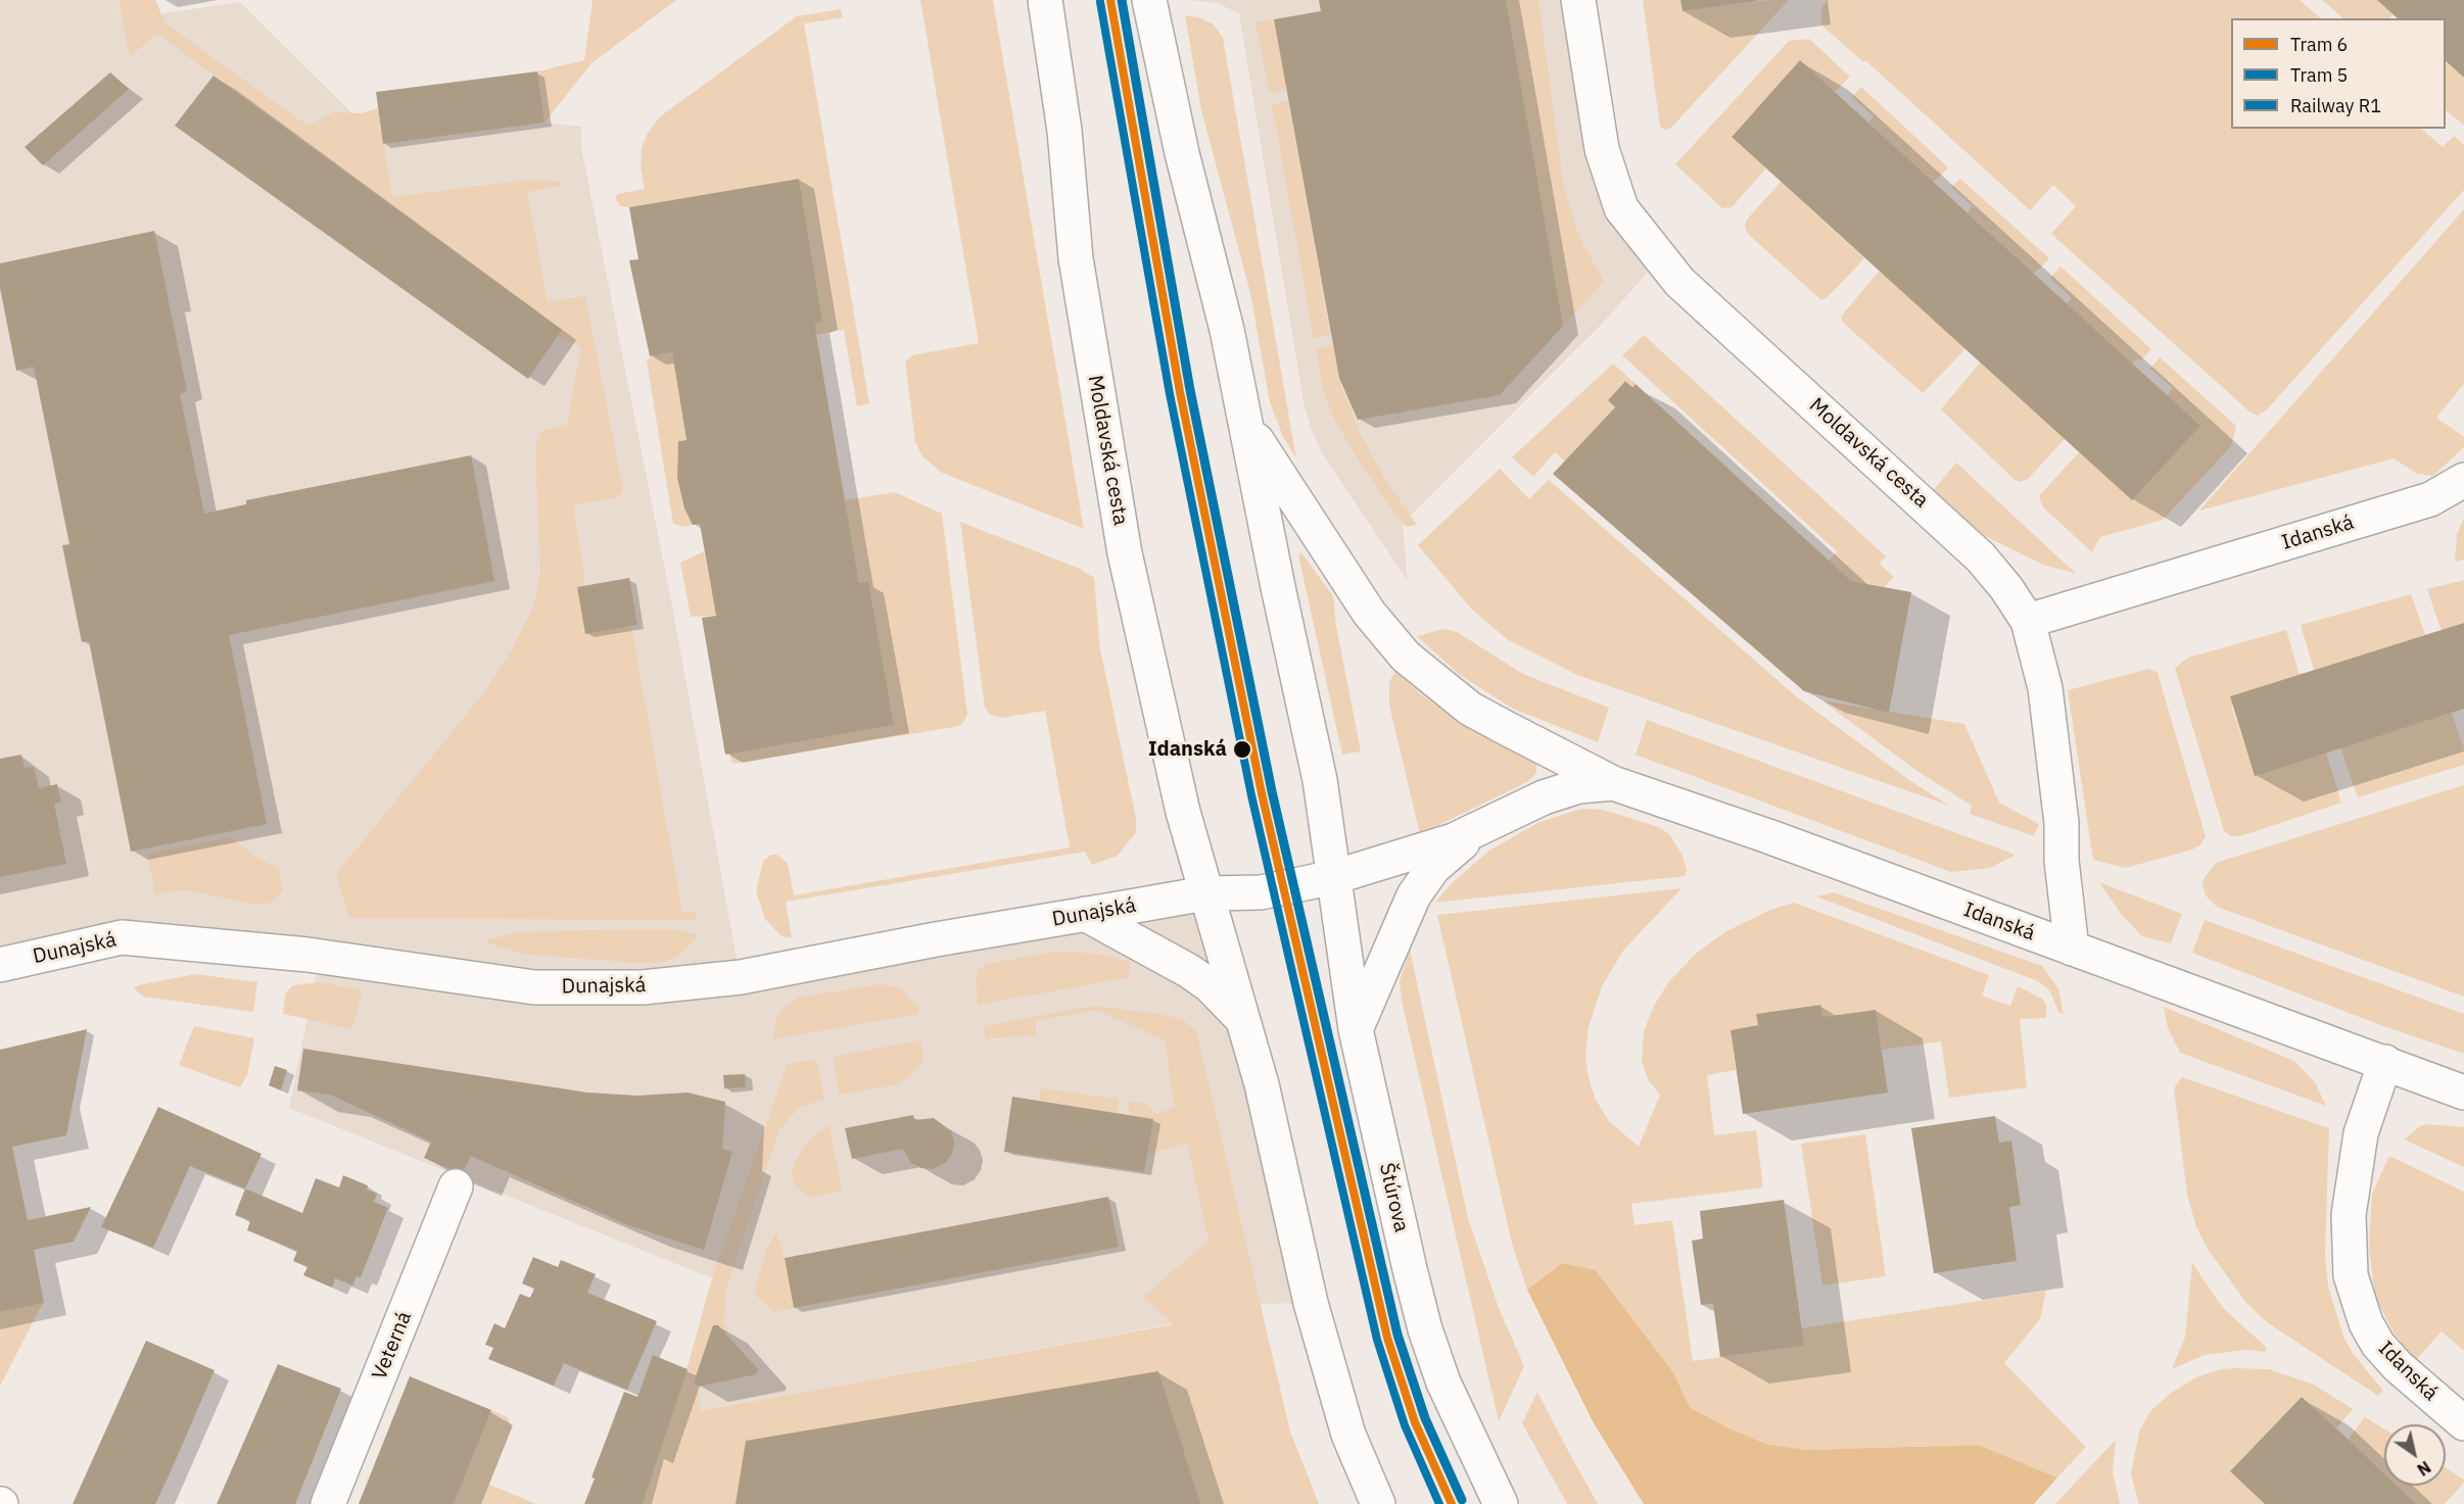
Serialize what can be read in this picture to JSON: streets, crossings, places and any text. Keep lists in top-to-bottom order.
{
  "streets": {
    "street": [
      "Moldavská cesta",
      "Idanská",
      "Dunajská",
      "Štúrova",
      "Veterná"
    ]
  },
  "crossings": [
    ["Moldavská cesta", "Idanská"],
    ["Moldavská cesta", "Dunajská"],
    ["Idanská", "Dunajská"],
    ["Idanská", "Štúrova"],
    ["Dunajská", "Štúrova"]
  ],
  "places": ["Idanská"],
  "lines": ["tram line 6", "rail line R1", "tram line 5"],
  "legend": ["Tram 6", "Tram 5", "Railway R1"],
  "north": "bottom right"
}
